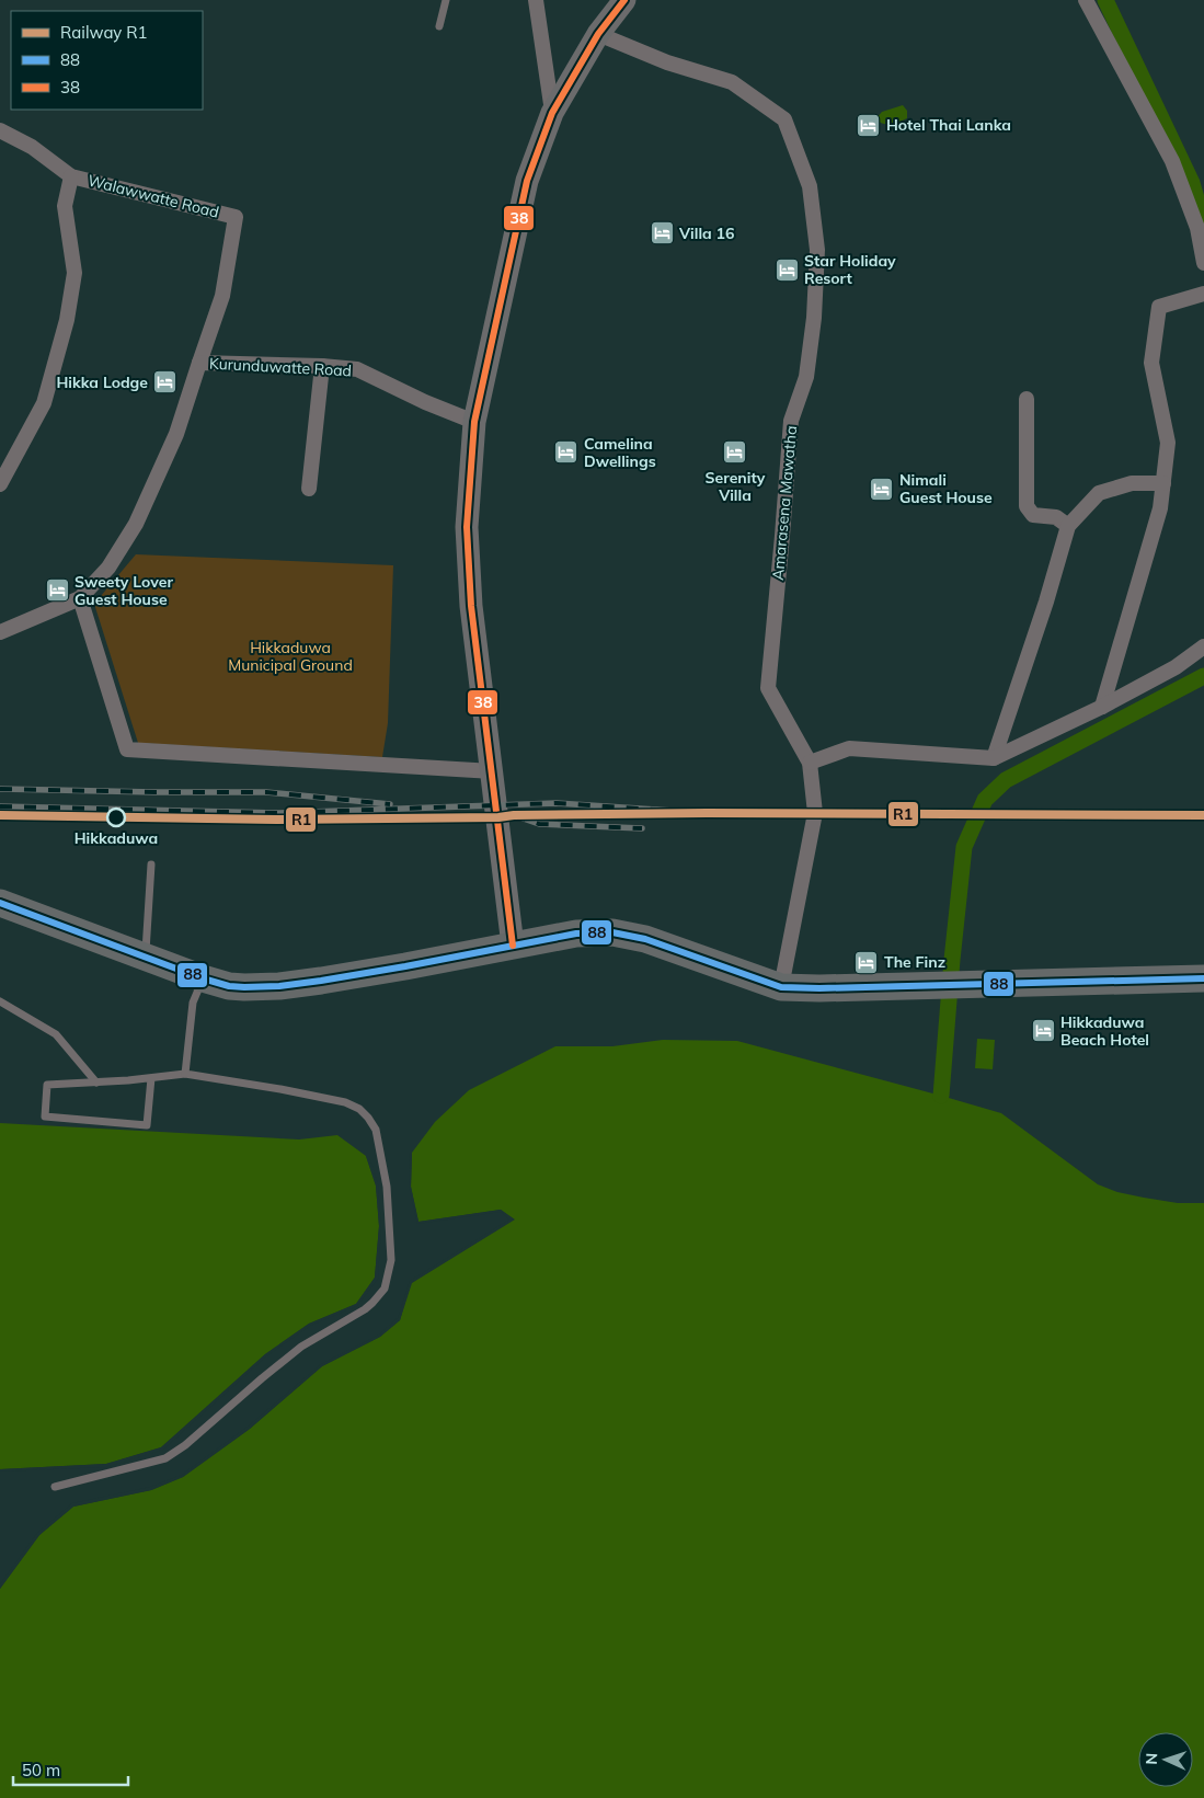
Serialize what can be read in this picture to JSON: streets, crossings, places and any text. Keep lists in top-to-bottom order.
{
  "streets": {
    "street": ["Walawwatte Road", "Kurunduwatte Road", "Amarasena Mawatha"]
  },
  "crossings": [
    ["Walawwatte Road", "Kurunduwatte Road"]
  ],
  "parks": ["Hikkaduwa Municipal Ground"],
  "places": {
    "hotel": [
      "Hotel Thai Lanka",
      "Villa 16",
      "Star Holiday Resort",
      "Hikka Lodge",
      "Camelina Dwellings",
      "Serenity Villa",
      "Nimali Guest House",
      "Sweety Lover Guest House",
      "The Finz",
      "Hikkaduwa Beach Hotel"
    ],
    "other": ["Hikkaduwa"]
  },
  "lines": ["transit line 38", "rail line R1", "transit line 88"],
  "legend": ["Railway R1", "88", "38"],
  "scale_bar": "50 m",
  "north": "left"
}
